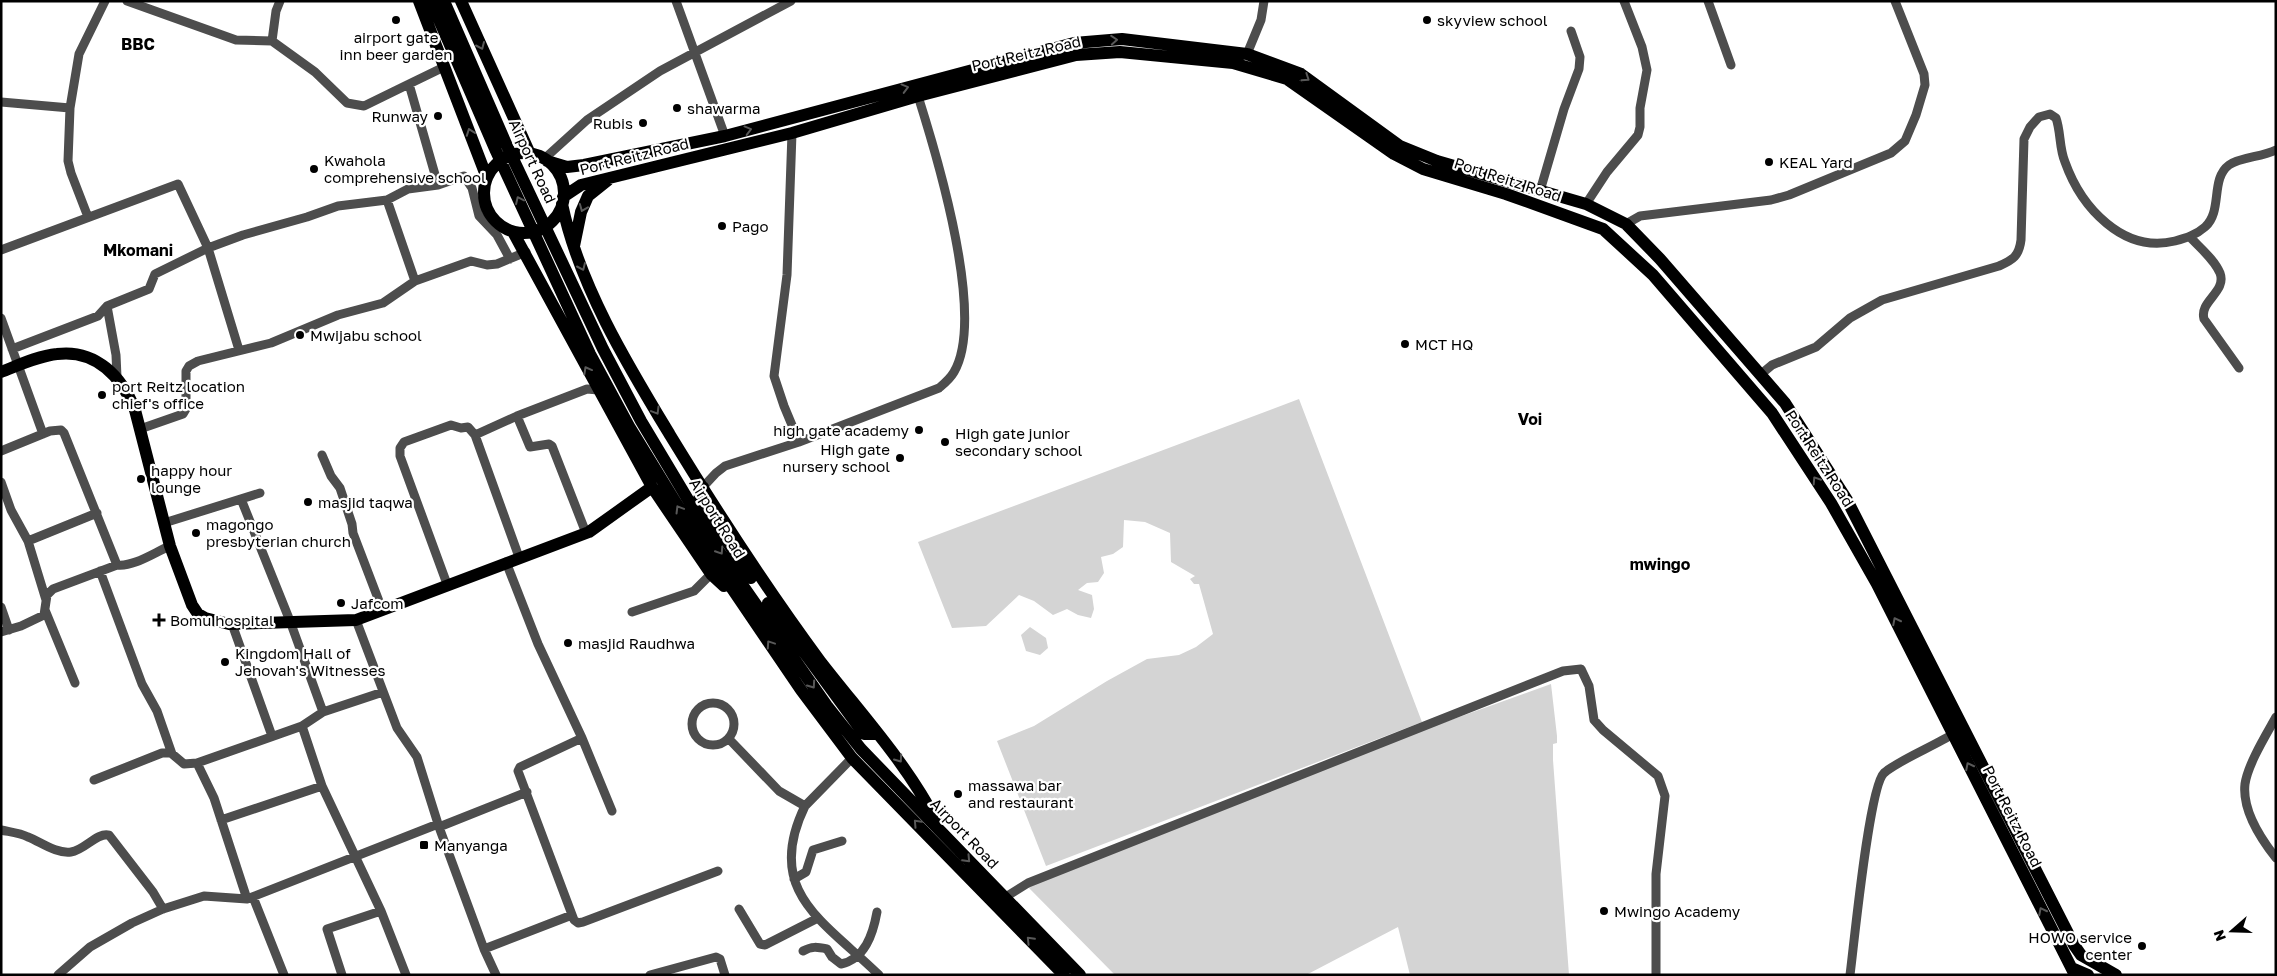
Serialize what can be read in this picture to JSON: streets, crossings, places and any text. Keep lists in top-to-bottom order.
{
  "streets": {
    "main road": ["Port Reitz Road", "Airport Road"]
  },
  "districts": [
    "BBC",
    "Mkomani",
    "Voi",
    "mwingo"
  ],
  "places": {
    "other": [
      "airport gate inn beer garden",
      "skyview school",
      "shawarma",
      "Runway",
      "Rubis",
      "KEAL Yard",
      "Kwahola comprehensive school",
      "Pago",
      "Mwijabu school",
      "MCT HQ",
      "port Reitz location chief's office",
      "high gate academy",
      "High gate junior secondary school",
      "High gate nursery school",
      "happy hour lounge",
      "masjid taqwa",
      "magongo presbyterian church",
      "Jafcom",
      "masjid Raudhwa",
      "Kingdom Hall of Jehovah's Witnesses",
      "massawa bar and restaurant",
      "Mwingo Academy",
      "HOWO service center"
    ],
    "health": ["Bomu hospital"],
    "transit": ["Manyanga"]
  },
  "north": "left"
}
